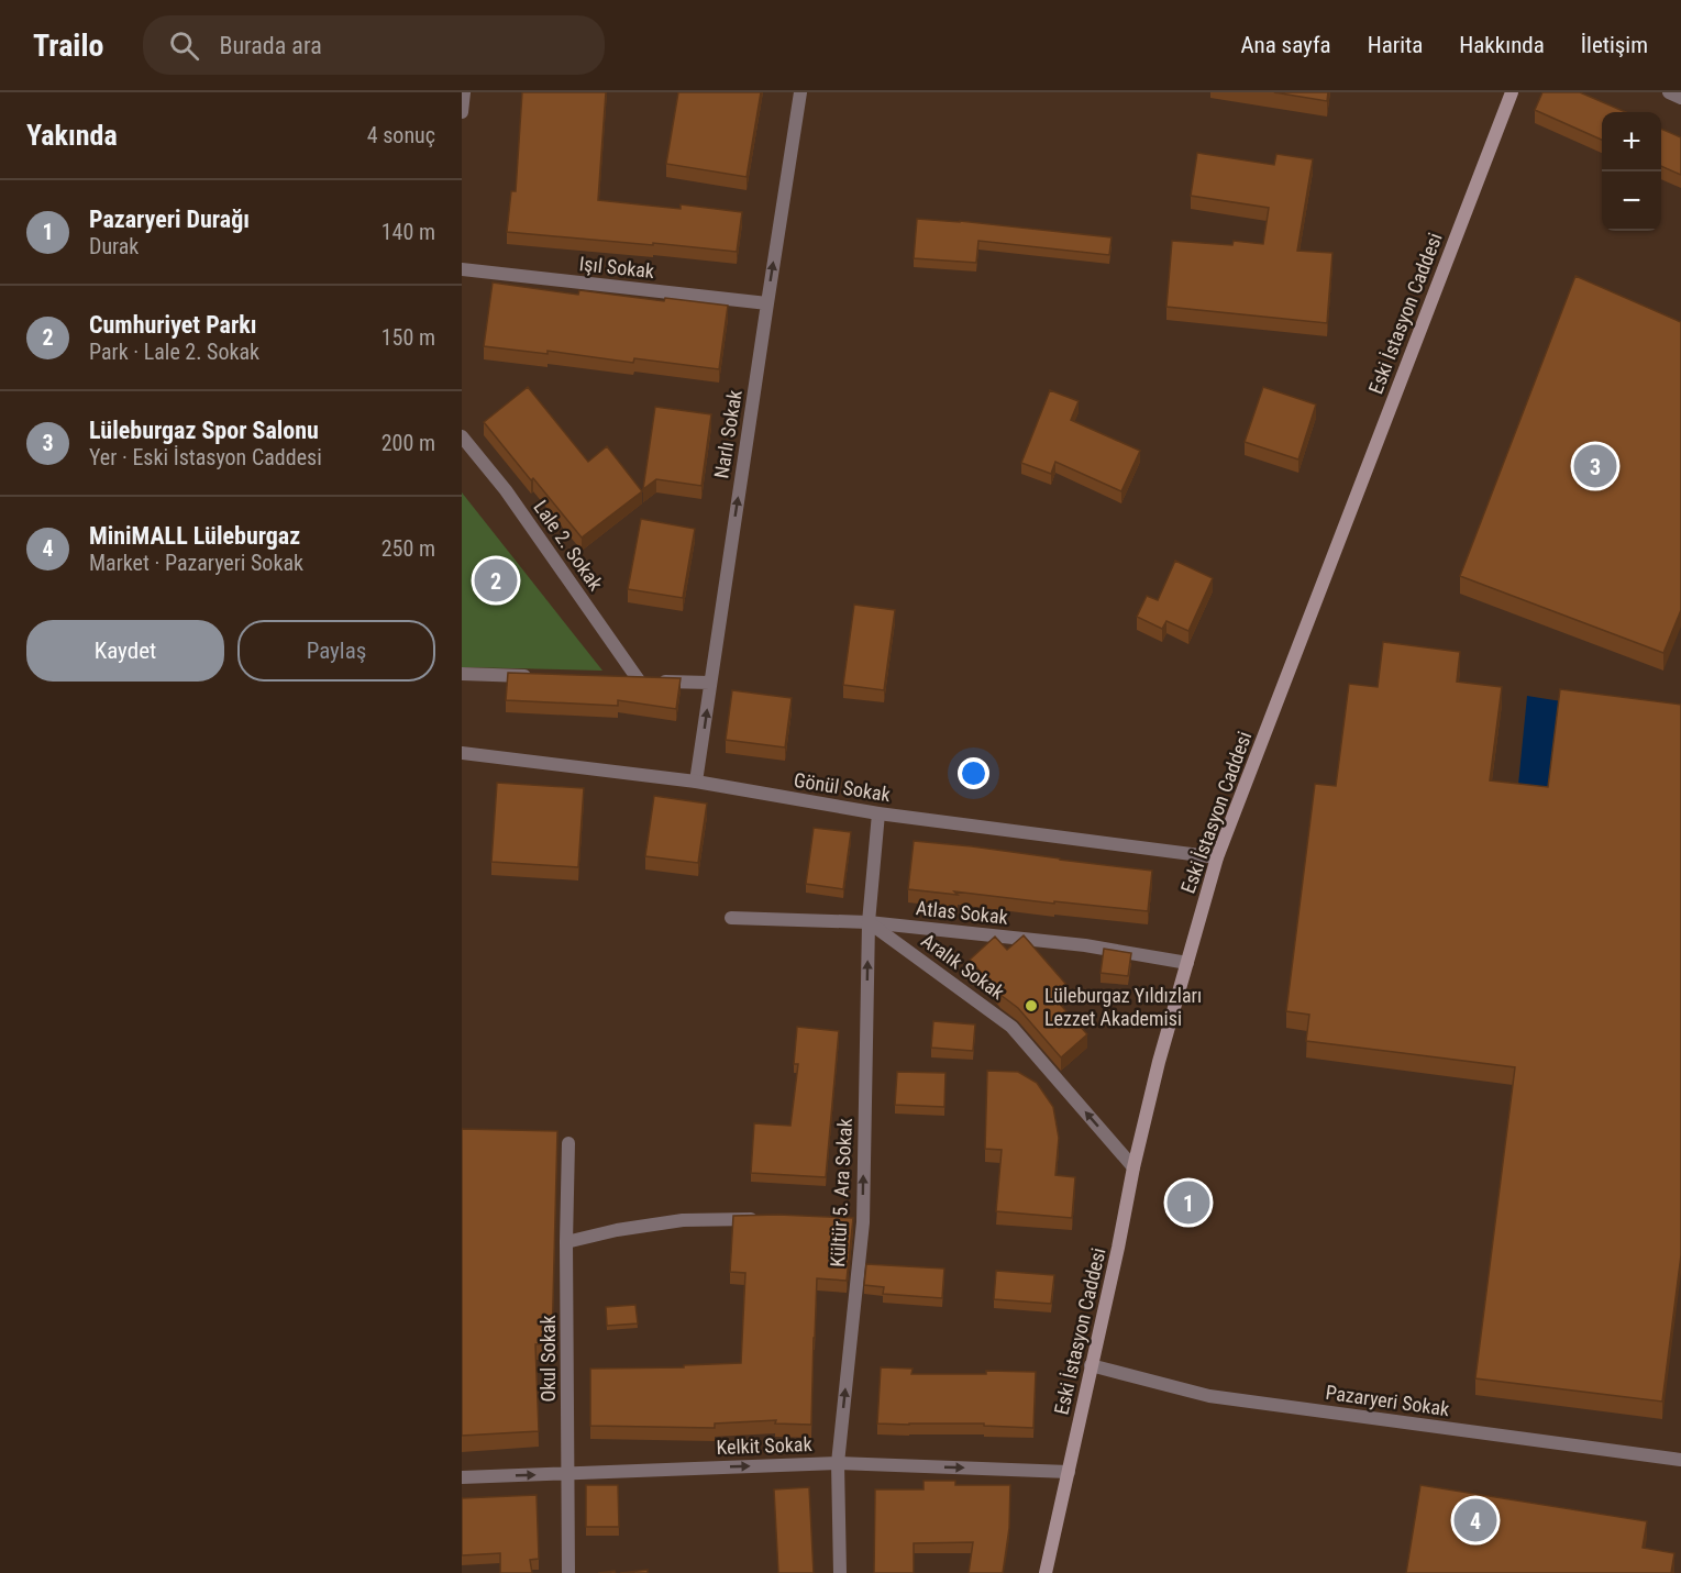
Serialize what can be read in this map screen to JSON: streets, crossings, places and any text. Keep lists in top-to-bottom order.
{
  "streets": {
    "main road": ["Eski İstasyon Caddesi"],
    "street": [
      "Işıl Sokak",
      "Narlı Sokak",
      "Lale 2. Sokak",
      "Gönül Sokak",
      "Atlas Sokak",
      "Aralık Sokak",
      "Kültür 5. Ara Sokak",
      "Okul Sokak",
      "Pazaryeri Sokak",
      "Kelkit Sokak"
    ]
  },
  "crossings": [
    ["Işıl Sokak", "Narlı Sokak"],
    ["Eski İstasyon Caddesi", "Gönül Sokak"],
    ["Eski İstasyon Caddesi", "Atlas Sokak"],
    ["Eski İstasyon Caddesi", "Aralık Sokak"],
    ["Eski İstasyon Caddesi", "Pazaryeri Sokak"],
    ["Eski İstasyon Caddesi", "Kelkit Sokak"],
    ["Narlı Sokak", "Lale 2. Sokak"],
    ["Narlı Sokak", "Gönül Sokak"],
    ["Gönül Sokak", "Kültür 5. Ara Sokak"],
    ["Atlas Sokak", "Aralık Sokak"],
    ["Atlas Sokak", "Kültür 5. Ara Sokak"],
    ["Aralık Sokak", "Kültür 5. Ara Sokak"],
    ["Kültür 5. Ara Sokak", "Kelkit Sokak"],
    ["Okul Sokak", "Kelkit Sokak"]
  ],
  "one_way": [
    "Narlı Sokak",
    "Aralık Sokak",
    "Kültür 5. Ara Sokak",
    "Kelkit Sokak"
  ],
  "places": ["Lüleburgaz Yıldızları Lezzet Akademisi"],
  "page": {
    "header": "Trailo",
    "search": "Burada ara",
    "nav": [
      "Ana sayfa",
      "Harita",
      "Hakkında",
      "İletişim"
    ],
    "heading": ["Yakında", "4 sonuç"],
    "map_buttons": ["+", "−"],
    "list": [
      {
        "mark": "1",
        "name": "Pazaryeri Durağı",
        "note": "Durak",
        "value": "140 m"
      },
      {
        "mark": "2",
        "name": "Cumhuriyet Parkı",
        "note": "Park · Lale 2. Sokak",
        "value": "150 m"
      },
      {
        "mark": "3",
        "name": "Lüleburgaz Spor Salonu",
        "note": "Yer · Eski İstasyon Caddesi",
        "value": "200 m"
      },
      {
        "mark": "4",
        "name": "MiniMALL Lüleburgaz",
        "note": "Market · Pazaryeri Sokak",
        "value": "250 m"
      }
    ],
    "pins": [
      "3",
      "2",
      "1",
      "4"
    ],
    "buttons": ["Kaydet", "Paylaş"]
  }
}
